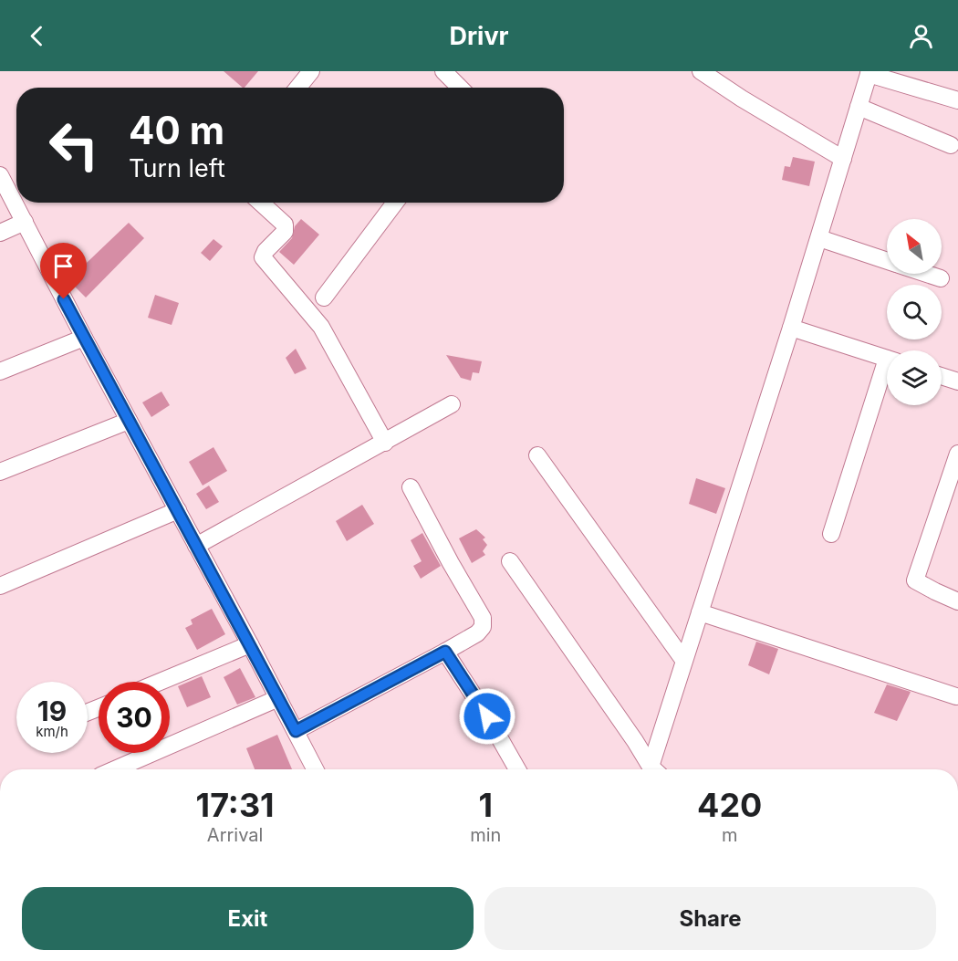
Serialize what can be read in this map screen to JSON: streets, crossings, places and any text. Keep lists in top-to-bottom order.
{
  "north": "top left",
  "page": {
    "header": "Drivr",
    "turn": ["40 m", "Turn left"],
    "speed": "19 km/h",
    "limit": "30",
    "eta": [
      "17:31",
      "Arrival",
      "1",
      "min",
      "420",
      "m"
    ],
    "buttons": ["Exit", "Share"]
  }
}
